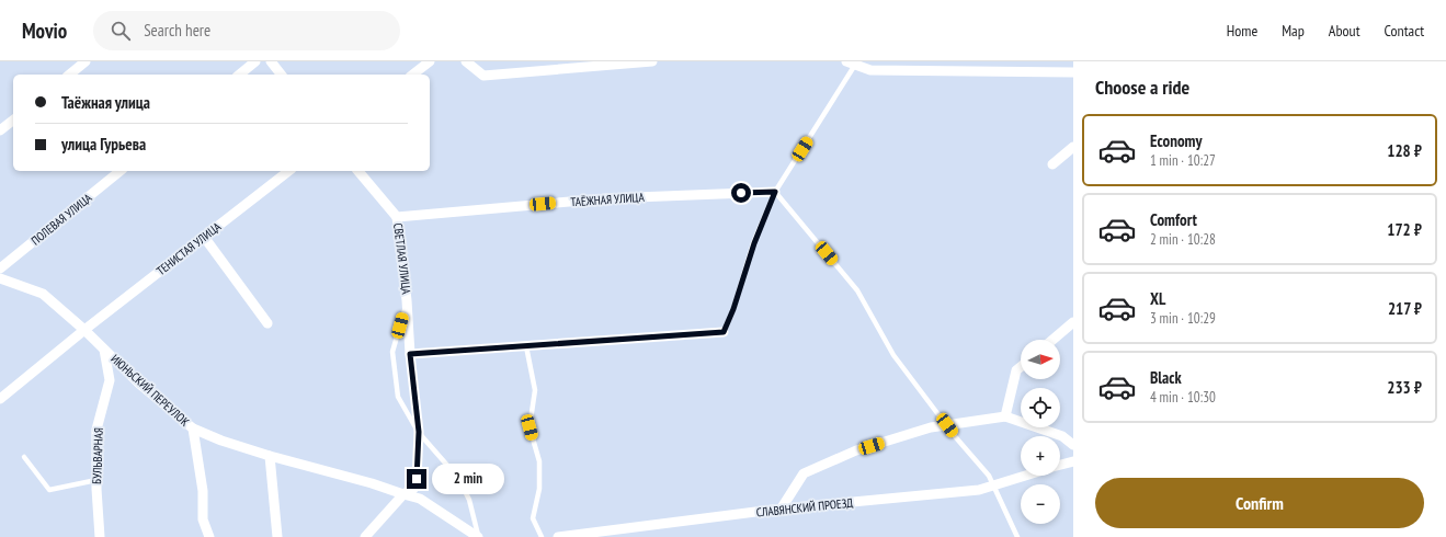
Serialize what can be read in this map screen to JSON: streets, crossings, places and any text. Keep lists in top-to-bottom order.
{
  "streets": {
    "street": [
      "ТАЁЖНАЯ УЛИЦА",
      "ПОЛЕВАЯ УЛИЦА",
      "ТЕНИСТАЯ УЛИЦА",
      "СВЕТЛАЯ УЛИЦА",
      "ИЮНЬСКИЙ ПЕРЕУЛОК",
      "БУЛЬВАРНАЯ",
      "СЛАВЯНСКИЙ ПРОЕЗД"
    ]
  },
  "crossings": [
    ["ТАЁЖНАЯ УЛИЦА", "СВЕТЛАЯ УЛИЦА"],
    ["ТЕНИСТАЯ УЛИЦА", "ИЮНЬСКИЙ ПЕРЕУЛОК"],
    ["СВЕТЛАЯ УЛИЦА", "ИЮНЬСКИЙ ПЕРЕУЛОК"],
    ["ИЮНЬСКИЙ ПЕРЕУЛОК", "БУЛЬВАРНАЯ"]
  ],
  "north": "right",
  "page": {
    "header": "Movio",
    "search": "Search here",
    "nav": [
      "Home",
      "Map",
      "About",
      "Contact"
    ],
    "heading": "Choose a ride",
    "banner": ["Таёжная улица", "улица Гурьева"],
    "list": [
      {
        "name": "Economy",
        "note": "1 min · 10:27",
        "value": "128 ₽"
      },
      {
        "name": "Comfort",
        "note": "2 min · 10:28",
        "value": "172 ₽"
      },
      {
        "name": "XL",
        "note": "3 min · 10:29",
        "value": "217 ₽"
      },
      {
        "name": "Black",
        "note": "4 min · 10:30",
        "value": "233 ₽"
      }
    ],
    "map_buttons": ["+", "−"],
    "bubble": "2 min",
    "buttons": "Confirm"
  }
}
